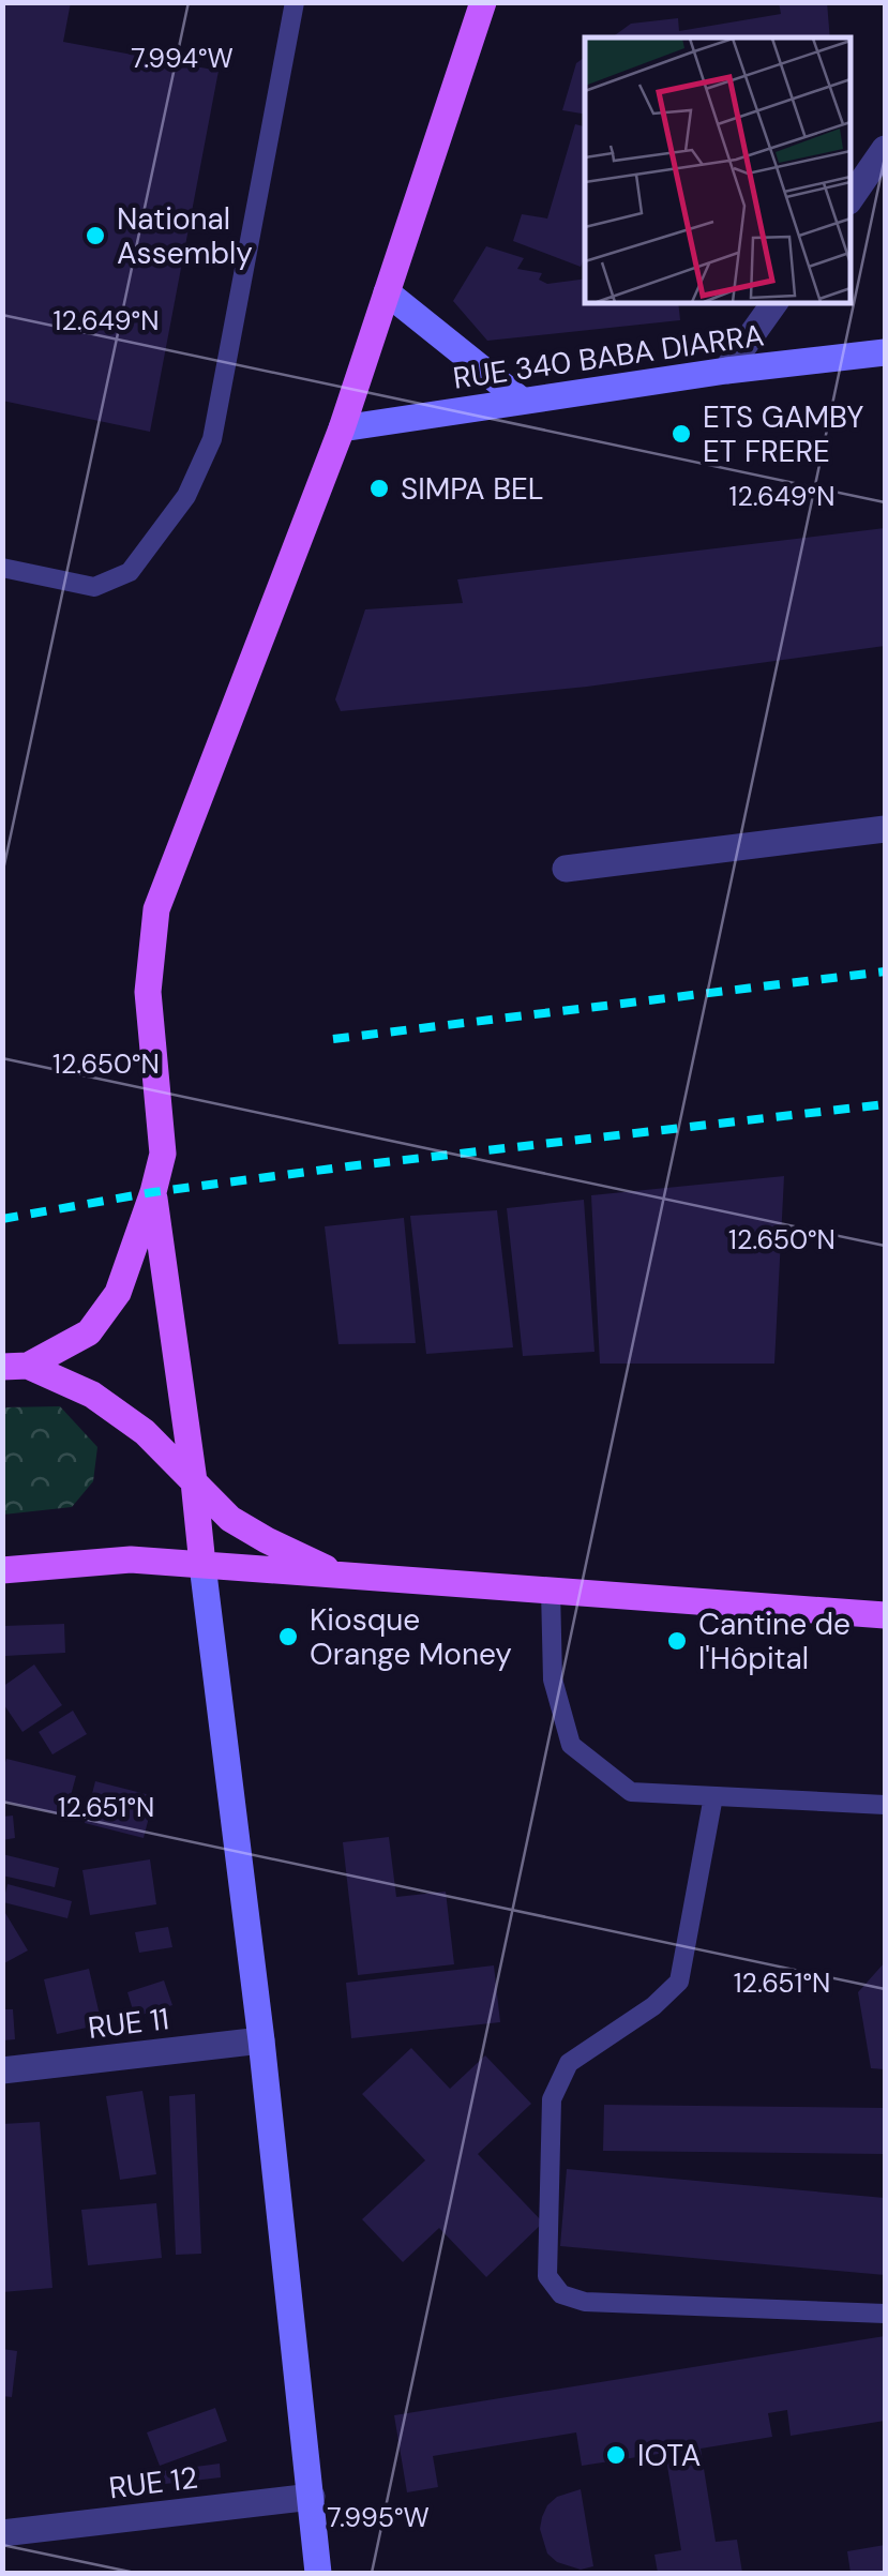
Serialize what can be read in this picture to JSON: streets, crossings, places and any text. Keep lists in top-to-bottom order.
{
  "streets": {
    "main road": ["RUE 340 BABA DIARRA"],
    "street": ["RUE 11", "RUE 12"]
  },
  "places": [
    "National Assembly",
    "ETS GAMBY ET FRERE",
    "SIMPA BEL",
    "Kiosque Orange Money",
    "Cantine de l'Hôpital",
    "IOTA"
  ],
  "coordinates": [
    "7.994°W",
    "12.649°N",
    "12.650°N",
    "12.651°N",
    "7.995°W"
  ]
}
